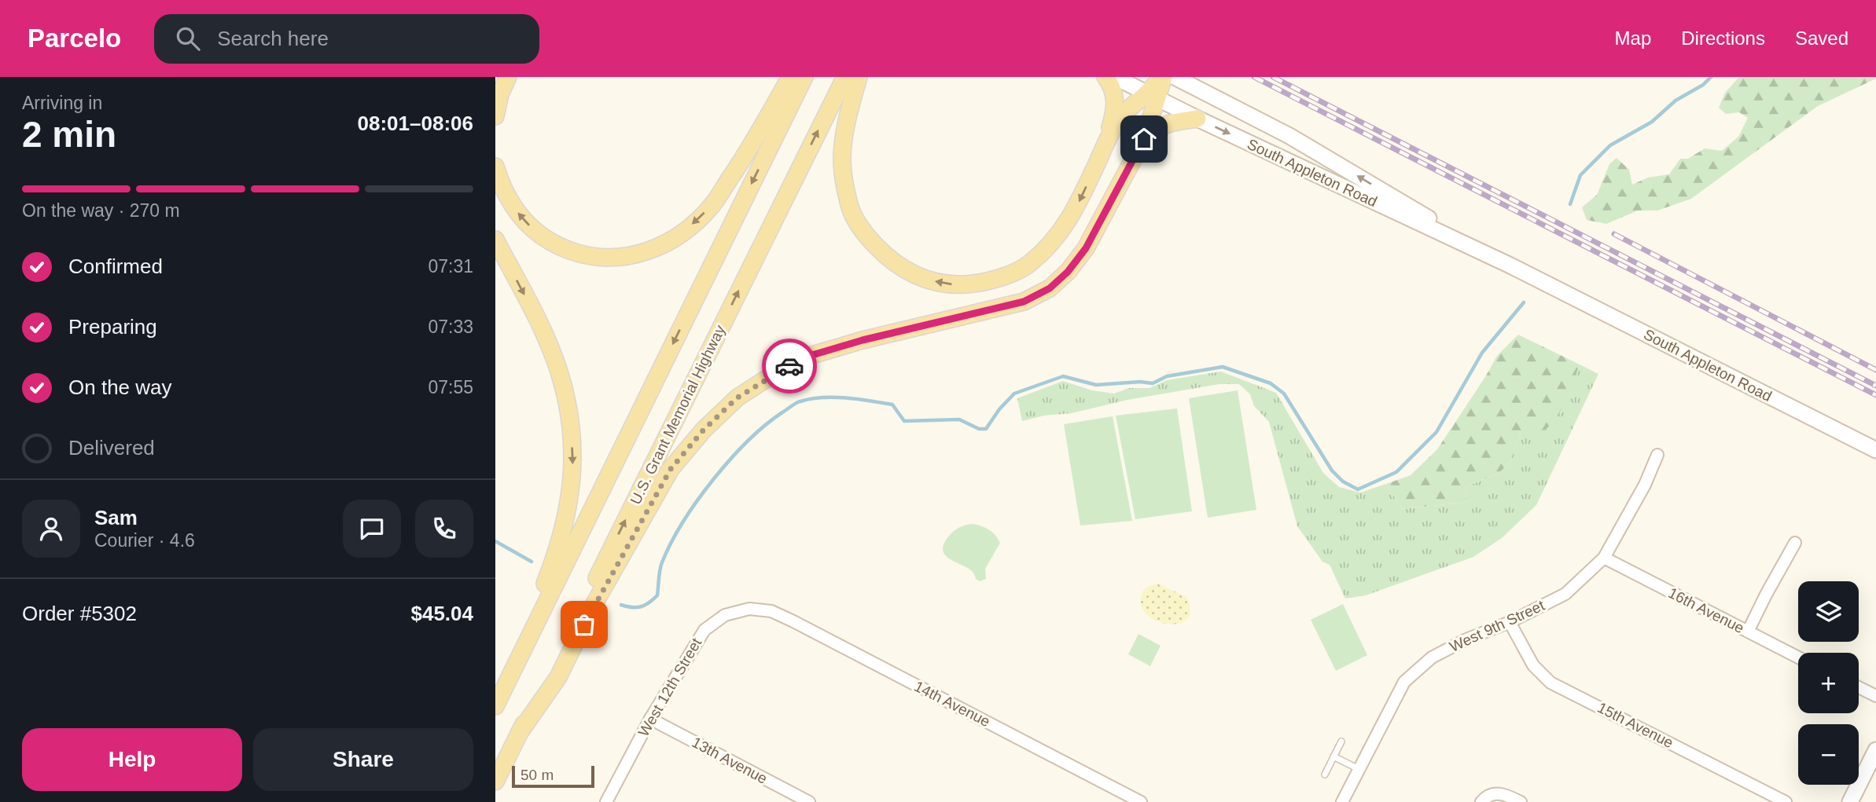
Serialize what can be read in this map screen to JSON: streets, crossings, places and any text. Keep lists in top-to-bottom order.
{
  "streets": {
    "main road": ["South Appleton Road", "U.S. Grant Memorial Highway"],
    "street": [
      "16th Avenue",
      "West 9th Street",
      "West 12th Street",
      "14th Avenue",
      "15th Avenue",
      "13th Avenue"
    ]
  },
  "crossings": [
    ["16th Avenue", "West 9th Street"],
    ["West 9th Street", "15th Avenue"],
    ["West 12th Street", "14th Avenue"],
    ["West 12th Street", "13th Avenue"]
  ],
  "scale_bar": "50 m",
  "page": {
    "header": "Parcelo",
    "search": "Search here",
    "nav": ["Map", "Directions", "Saved"],
    "heading": ["2 min", "Arriving in", "08:01–08:06"],
    "panel": [
      "Sam",
      "Courier · 4.6",
      "Order #5302",
      "$45.04"
    ],
    "bar": "On the way · 270 m",
    "list": [
      ["Confirmed", "07:31"],
      ["Preparing", "07:33"],
      ["On the way", "07:55"],
      "Delivered"
    ],
    "map_buttons": ["+", "−"],
    "buttons": ["Help", "Share"],
    "scale": "50 m"
  }
}
